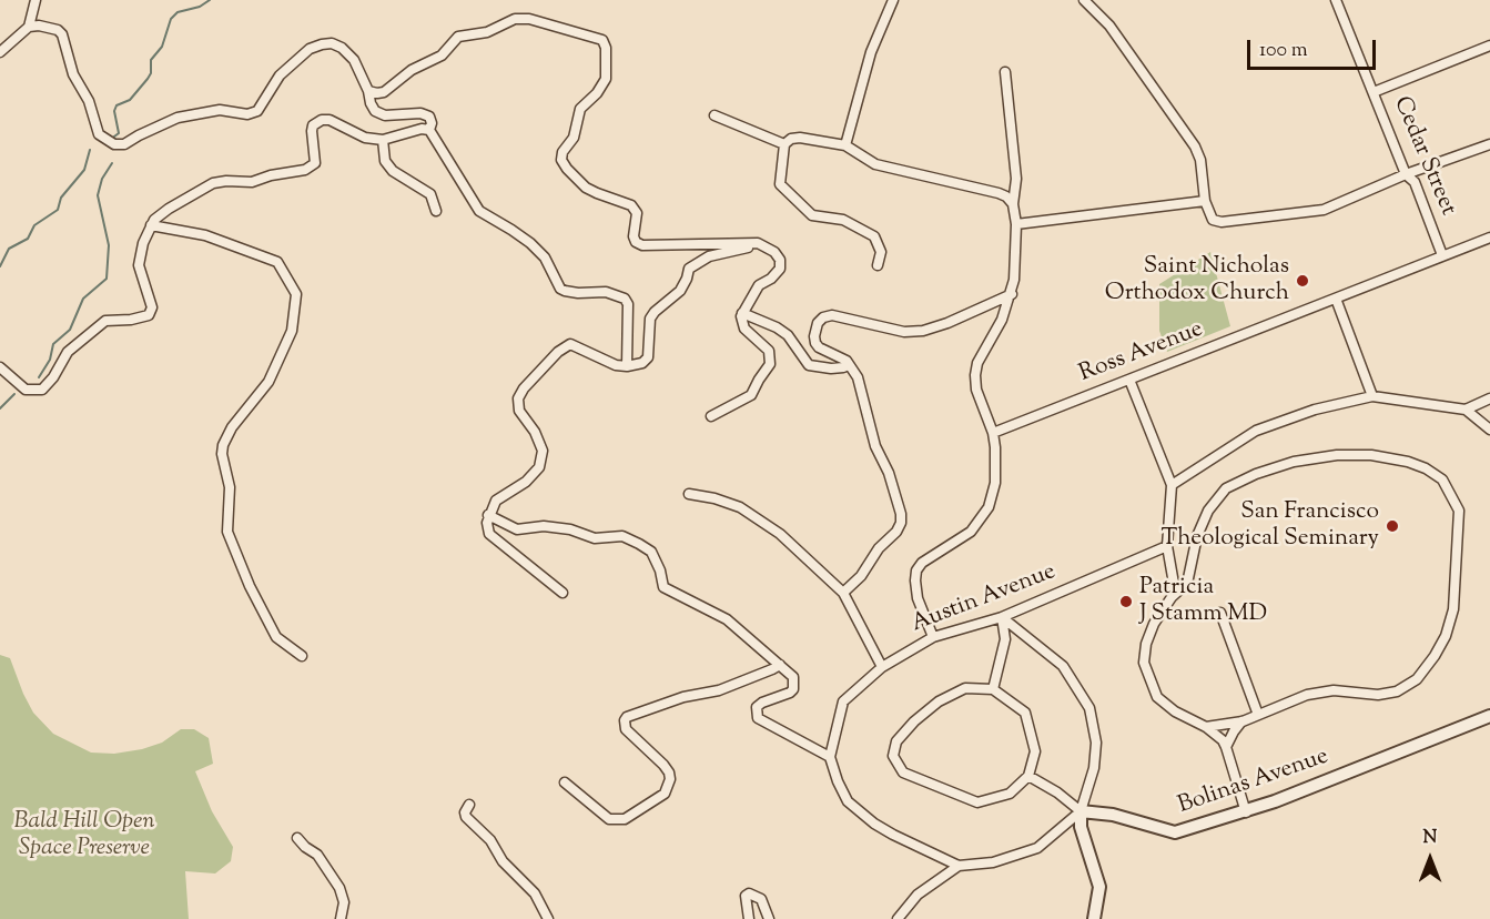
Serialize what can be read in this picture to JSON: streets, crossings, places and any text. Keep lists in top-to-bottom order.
{
  "streets": {
    "street": [
      "Cedar Street",
      "Ross Avenue",
      "Austin Avenue",
      "Bolinas Avenue"
    ]
  },
  "crossings": [
    ["Cedar Street", "Ross Avenue"]
  ],
  "parks": ["Bald Hill Open Space Preserve"],
  "places": ["Saint Nicholas Orthodox Church", "San Francisco Theological Seminary", "Patricia J Stamm MD"],
  "scale_bar": "100 m",
  "north": "top"
}
